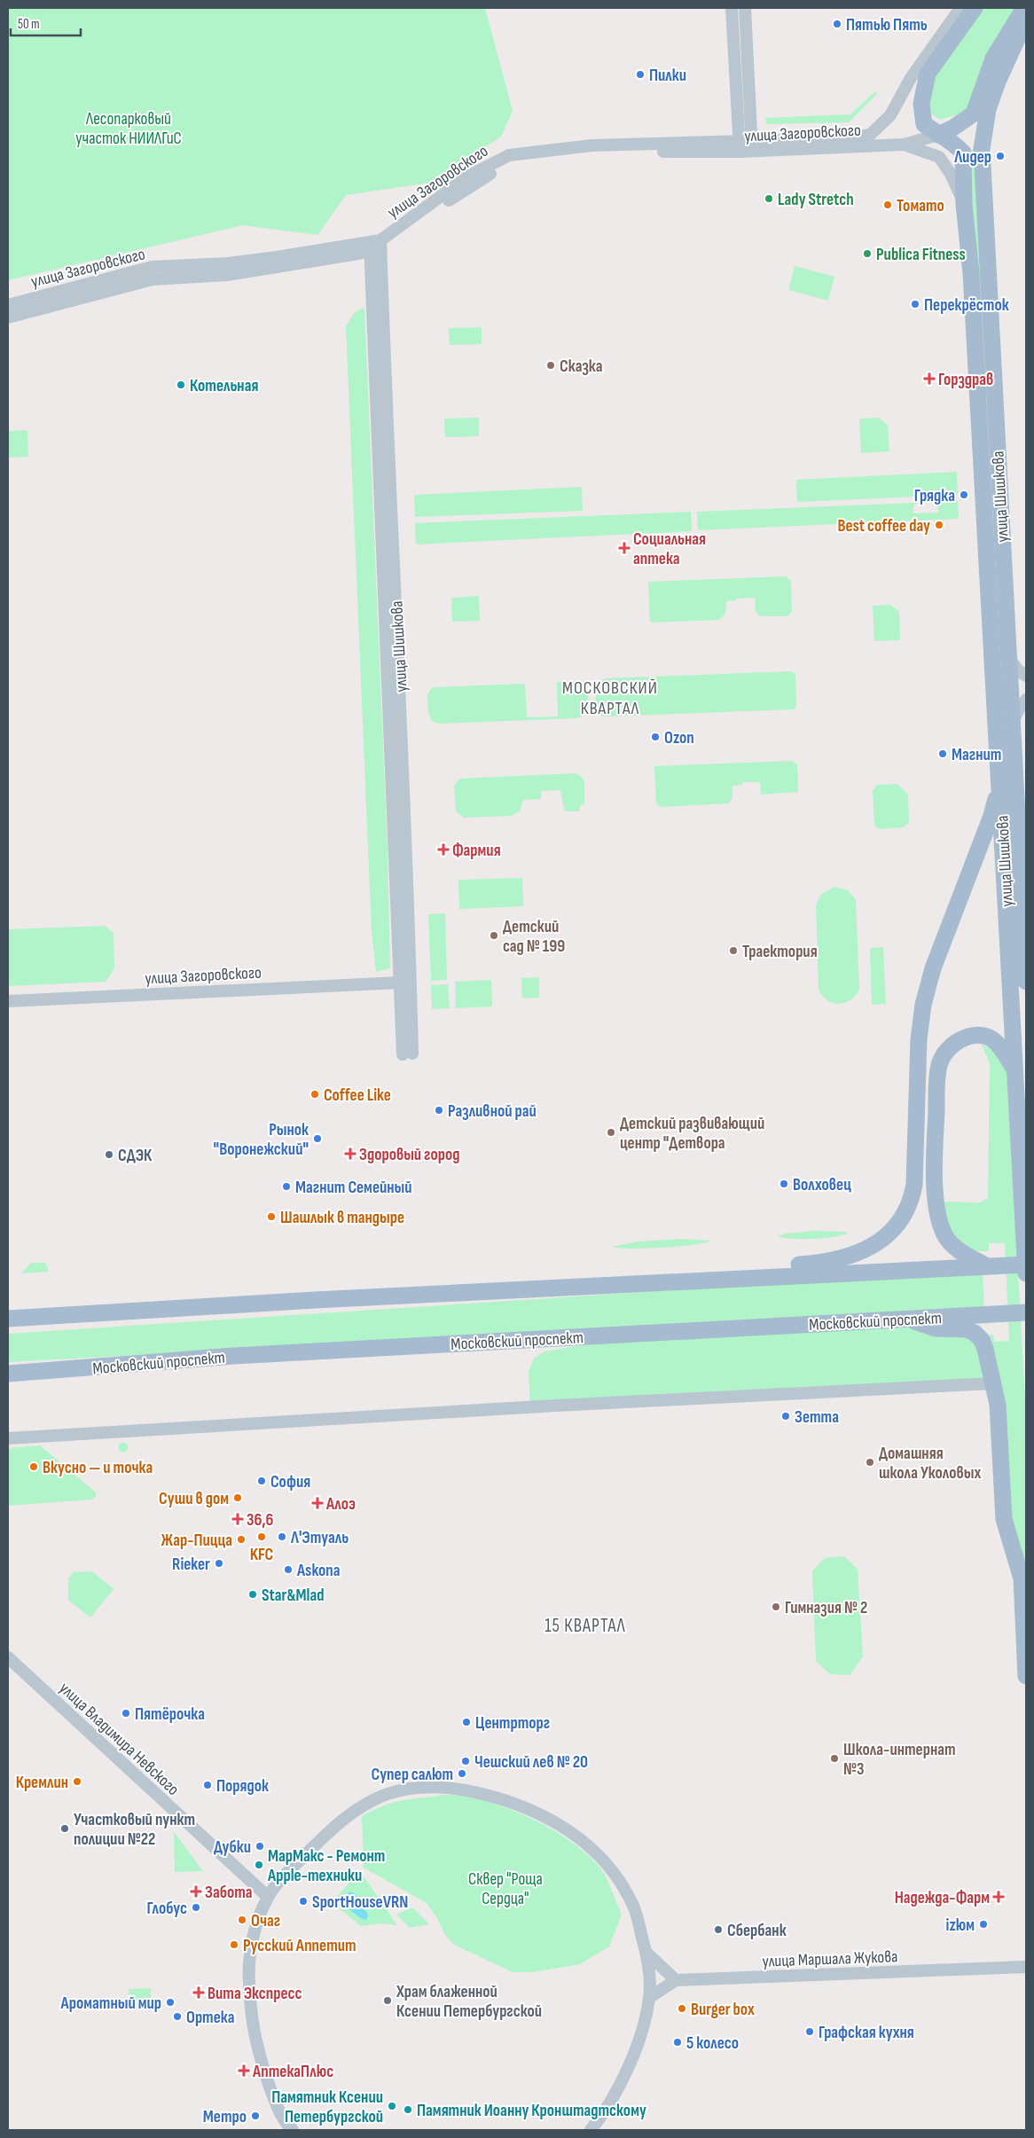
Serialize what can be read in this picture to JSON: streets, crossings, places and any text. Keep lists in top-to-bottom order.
{
  "streets": {
    "main road": ["улица Шишкова", "Московский проспект"],
    "street": ["улица Загоровского", "улица Владимира Невского", "улица Маршала Жукова"]
  },
  "crossings": [
    ["улица Загоровского", "улица Шишкова"]
  ],
  "districts": ["МОСКОВСКИЙ КВАРТАЛ", "15 КВАРТАЛ"],
  "parks": ["Лесопарковый участок НИИЛГиС", "Сквер \"Роща Сердца\""],
  "places": {
    "other": [
      "Пятью Пять",
      "Пилки",
      "Лидер",
      "Lady Stretch",
      "Томато",
      "Publica Fitness",
      "Перекрёсток",
      "Сказка",
      "Котельная",
      "Грядка",
      "Best coffee day",
      "Ozon",
      "Магнит",
      "Детский сад № 199",
      "Траектория",
      "Coffee Like",
      "Разливной рай",
      "Детский развивающий центр \"Детвора",
      "Рынок \"Воронежский\"",
      "СДЭК",
      "Волховец",
      "Магнит Семейный",
      "Шашлык в тандыре",
      "Зетта",
      "Домашняя школа Уколовых",
      "Вкусно — и точка",
      "София",
      "Суши в дом",
      "KFC",
      "Л'Этуаль",
      "Жар-Пицца",
      "Rieker",
      "Askona",
      "Star&Mlad",
      "Гимназия № 2",
      "Пятёрочка",
      "Центрторг",
      "Школа-интернат №3",
      "Чешский лев № 20",
      "Супер салют",
      "Кремлин",
      "Порядок",
      "Участковый пункт полиции №22",
      "Дубки",
      "МарМакс - Ремонт Apple-техники",
      "SportHouseVRN",
      "Глобус",
      "Очаг",
      "izюм",
      "Сбербанк",
      "Русский Аппетит",
      "Храм блаженной Ксении Петербургской",
      "Ароматный мир",
      "Burger box",
      "Ортека",
      "Графская кухня",
      "5 колесо",
      "Памятник Ксении Петербургской",
      "Памятник Иоанну Кронштадтскому",
      "Метро"
    ],
    "health": [
      "Горздрав",
      "Социальная аптека",
      "Фармия",
      "Здоровый город",
      "Алоэ",
      "36,6",
      "Забота",
      "Надежда-Фарм",
      "Вита Экспресс",
      "АптекаПлюс"
    ]
  },
  "scale_bar": "50 m"
}
